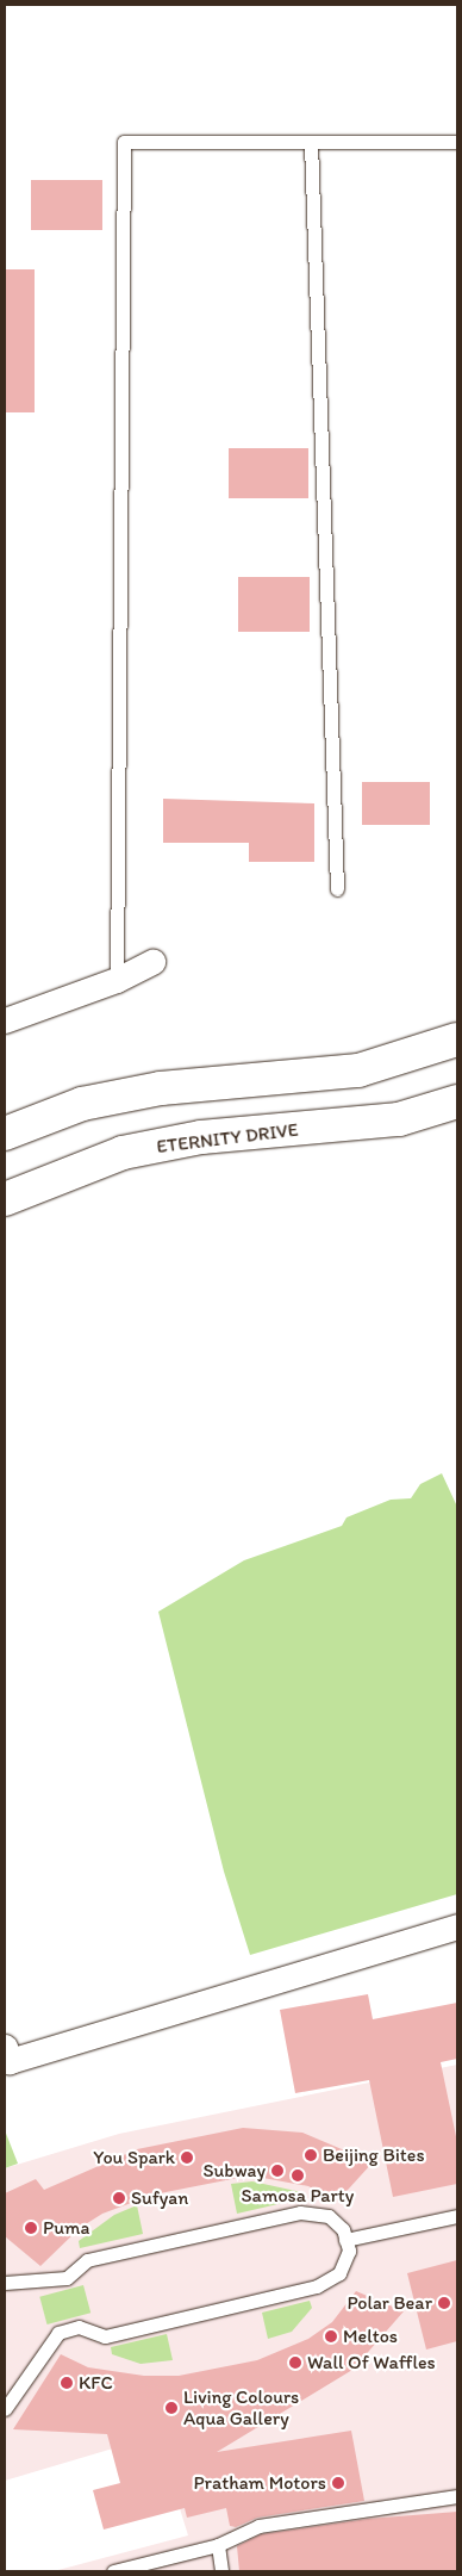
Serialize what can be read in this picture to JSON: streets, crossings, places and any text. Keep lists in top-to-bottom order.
{
  "streets": {
    "street": ["ETERNITY DRIVE"]
  },
  "places": [
    "Beijing Bites",
    "You Spark",
    "Subway",
    "Samosa Party",
    "Sufyan",
    "Puma",
    "Polar Bear",
    "Meltos",
    "Wall Of Waffles",
    "KFC",
    "Living Colours Aqua Gallery",
    "Pratham Motors"
  ]
}
